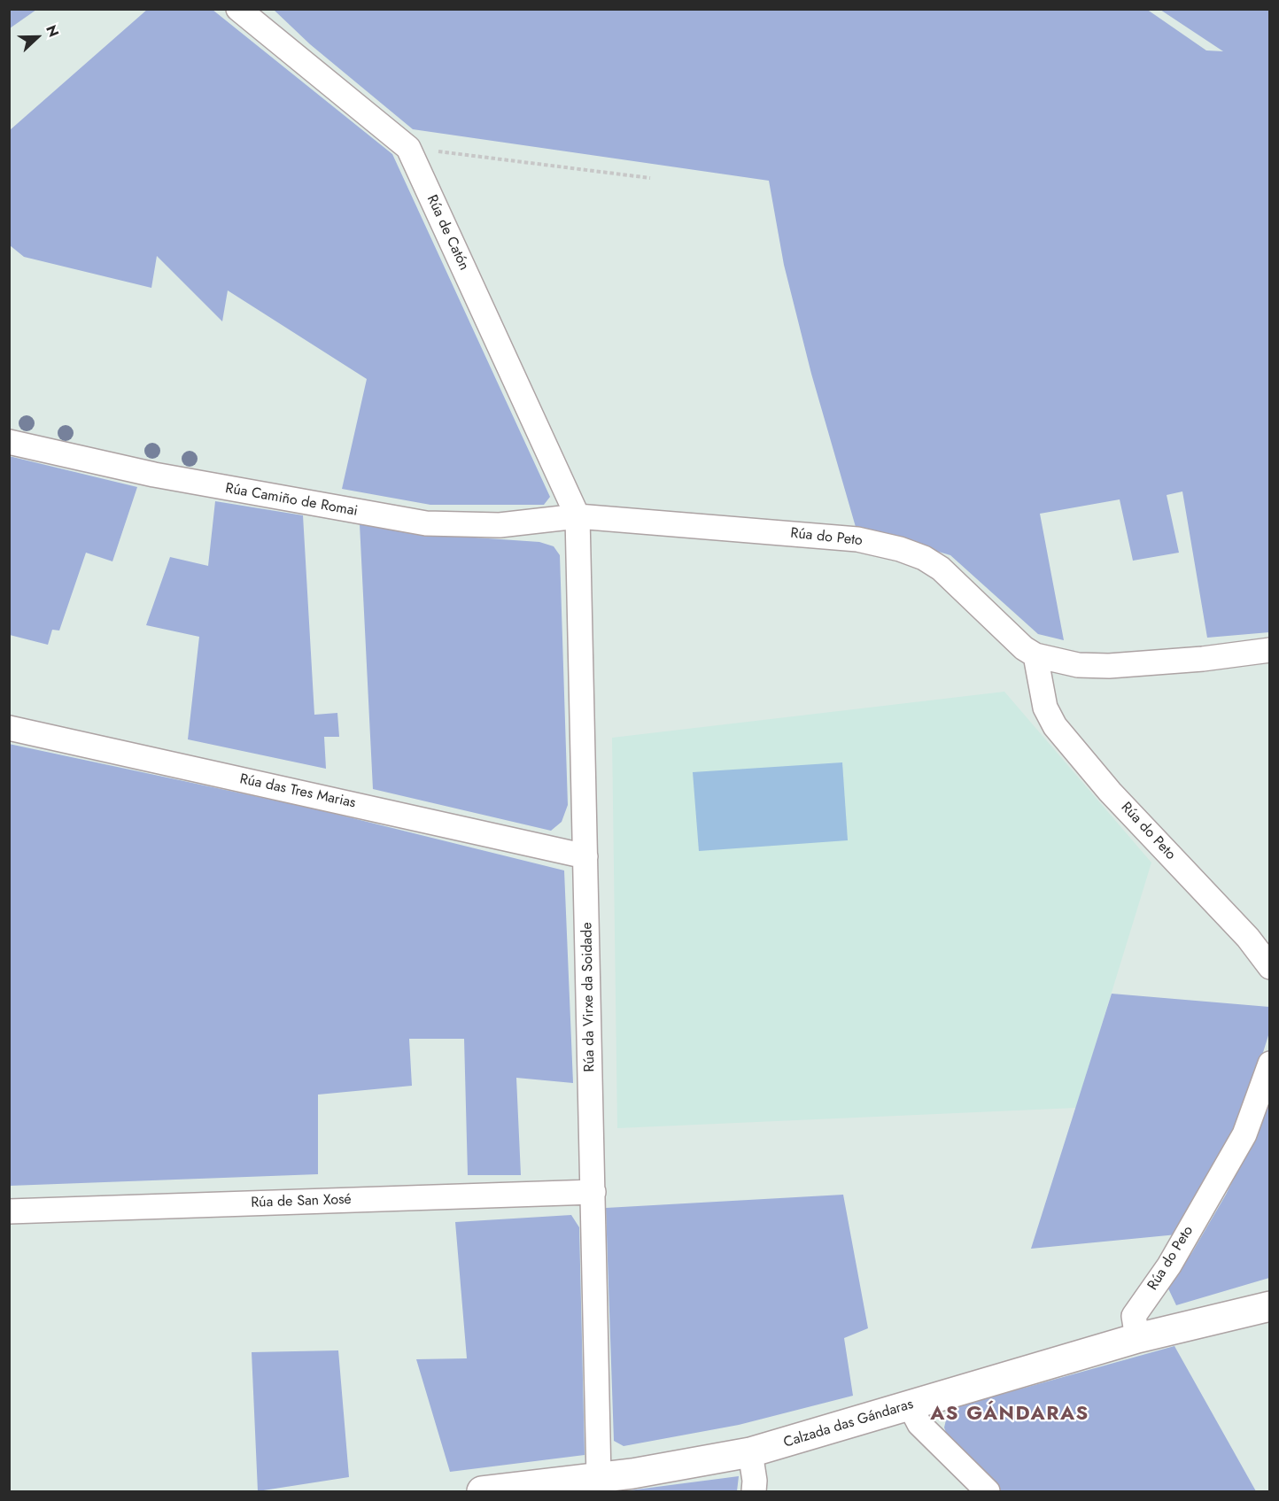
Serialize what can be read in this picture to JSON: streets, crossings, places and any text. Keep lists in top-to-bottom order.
{
  "streets": {
    "main road": ["Calzada das Gándaras"],
    "street": [
      "Rúa de Catón",
      "Rúa Camiño de Romai",
      "Rúa do Peto",
      "Rúa das Tres Marias",
      "Rúa da Virxe da Soidade",
      "Rúa de San Xosé"
    ]
  },
  "crossings": [
    ["Rúa de Catón", "Rúa Camiño de Romai"],
    ["Rúa de Catón", "Rúa do Peto"],
    ["Rúa de Catón", "Rúa da Virxe da Soidade"],
    ["Rúa Camiño de Romai", "Rúa do Peto"],
    ["Rúa Camiño de Romai", "Rúa da Virxe da Soidade"],
    ["Rúa do Peto", "Rúa da Virxe da Soidade"],
    ["Rúa do Peto", "Calzada das Gándaras"],
    ["Rúa das Tres Marias", "Rúa da Virxe da Soidade"],
    ["Rúa da Virxe da Soidade", "Rúa de San Xosé"],
    ["Rúa da Virxe da Soidade", "Calzada das Gándaras"]
  ],
  "districts": ["AS GÁNDARAS"],
  "north": "right"
}
